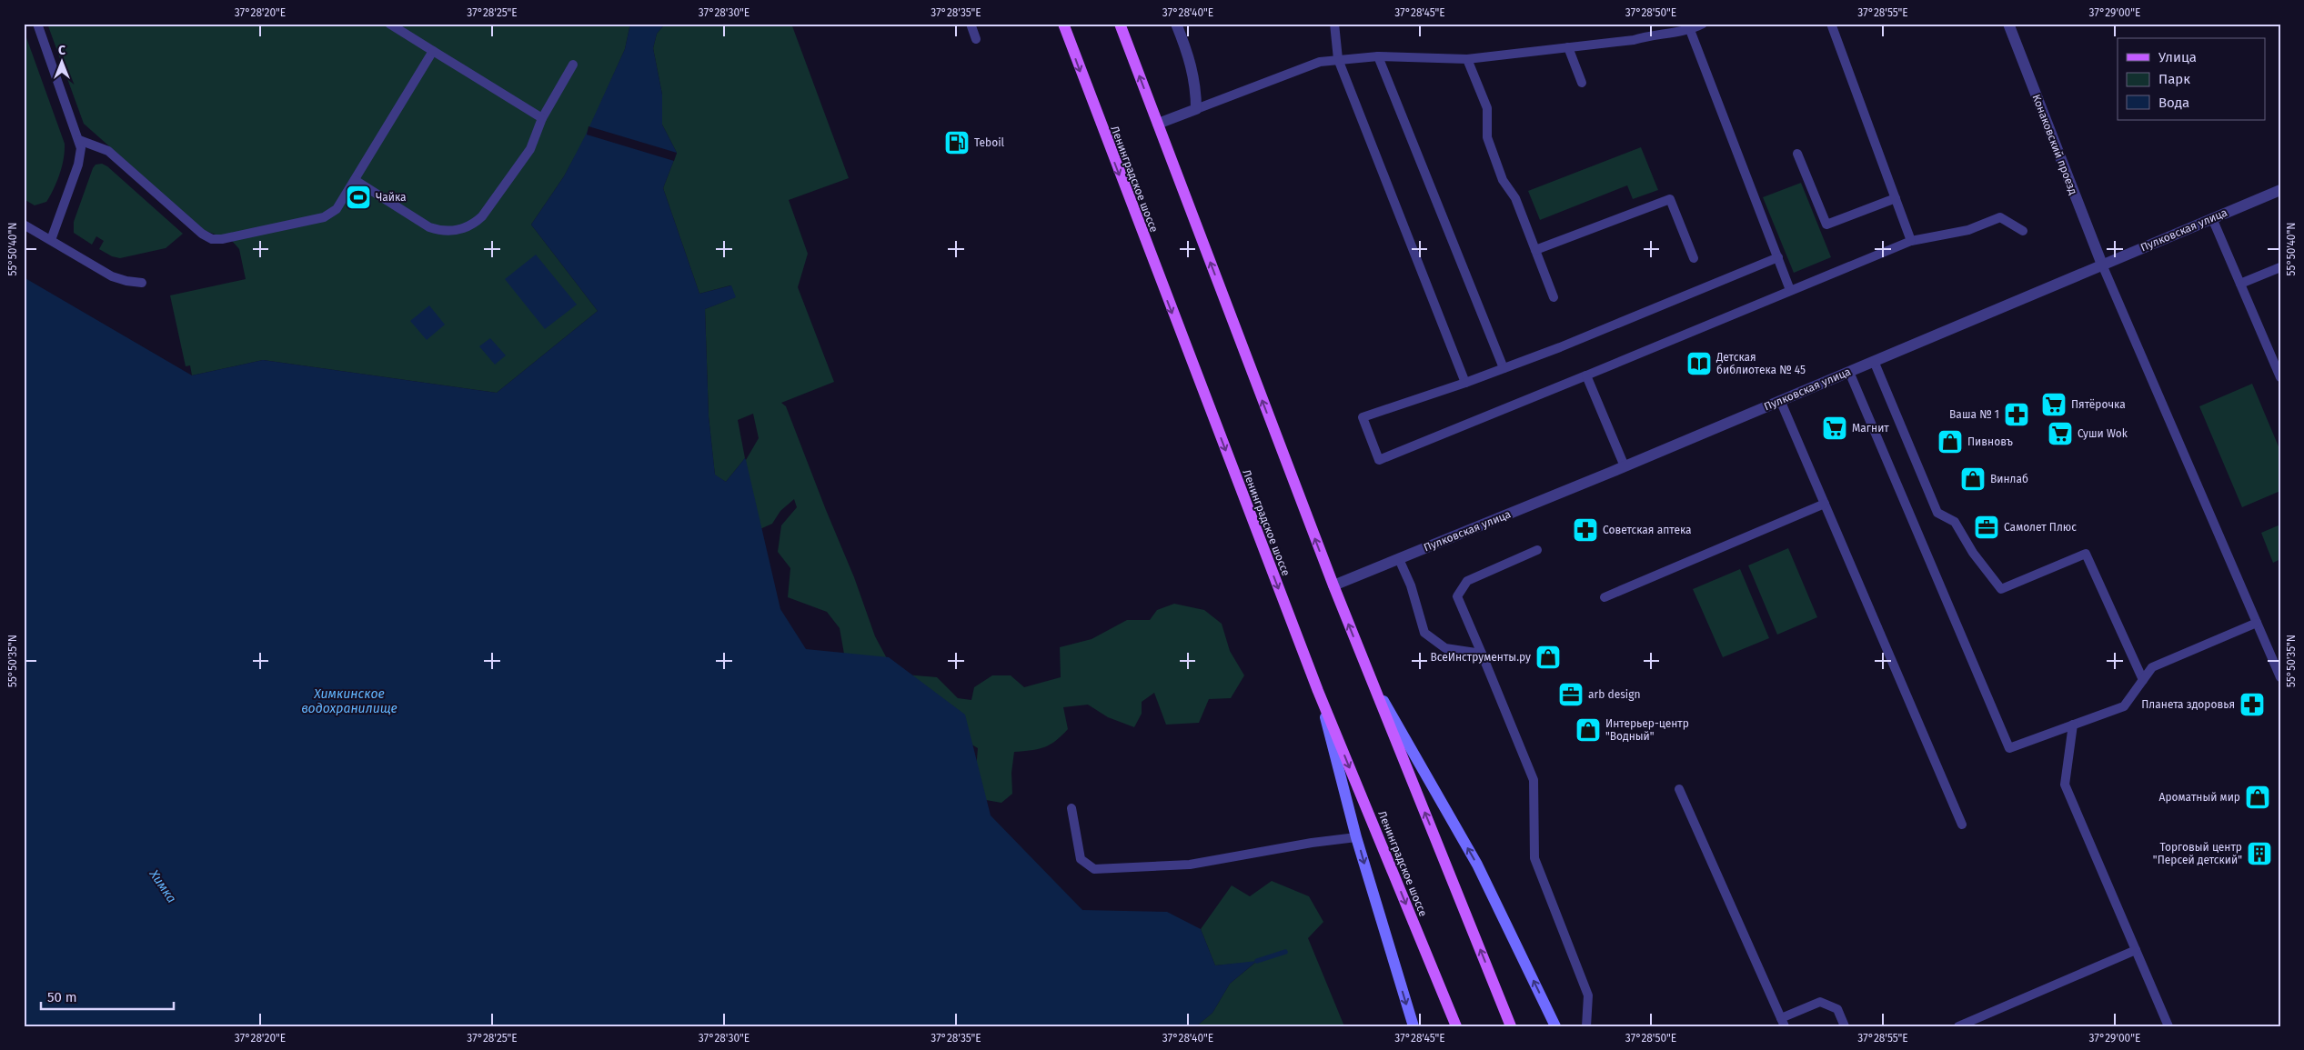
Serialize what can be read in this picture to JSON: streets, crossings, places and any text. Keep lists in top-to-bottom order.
{
  "streets": {
    "main road": ["Ленинградское шоссе"],
    "street": ["Конаковский проезд", "Пулковская улица"]
  },
  "crossings": [
    ["Конаковский проезд", "Пулковская улица"]
  ],
  "water": ["Химкинское водохранилище", "Химка"],
  "places": {
    "fuel station": ["Teboil"],
    "sports": ["Чайка"],
    "library": ["Детская библиотека № 45"],
    "supermarket": ["Пятёрочка", "Магнит", "Суши Wok"],
    "pharmacy": ["Ваша № 1", "Советская аптека", "Планета здоровья"],
    "shop": [
      "Пивновъ",
      "Винлаб",
      "ВсеИнструменты.ру",
      "Интерьер-центр \"Водный\"",
      "Ароматный мир"
    ],
    "office": ["Самолет Плюс", "arb design"],
    "building": ["Торговый центр \"Персей детский\""]
  },
  "legend": ["Улица", "Парк", "Вода"],
  "scale_bar": "50 m",
  "north": "top",
  "coordinates": [
    "37°28'20\"E",
    "37°28'25\"E",
    "37°28'30\"E",
    "37°28'35\"E",
    "37°28'40\"E",
    "37°28'45\"E",
    "37°28'50\"E",
    "37°28'55\"E",
    "37°29'00\"E",
    "55°50'40\"N",
    "55°50'35\"N"
  ]
}
